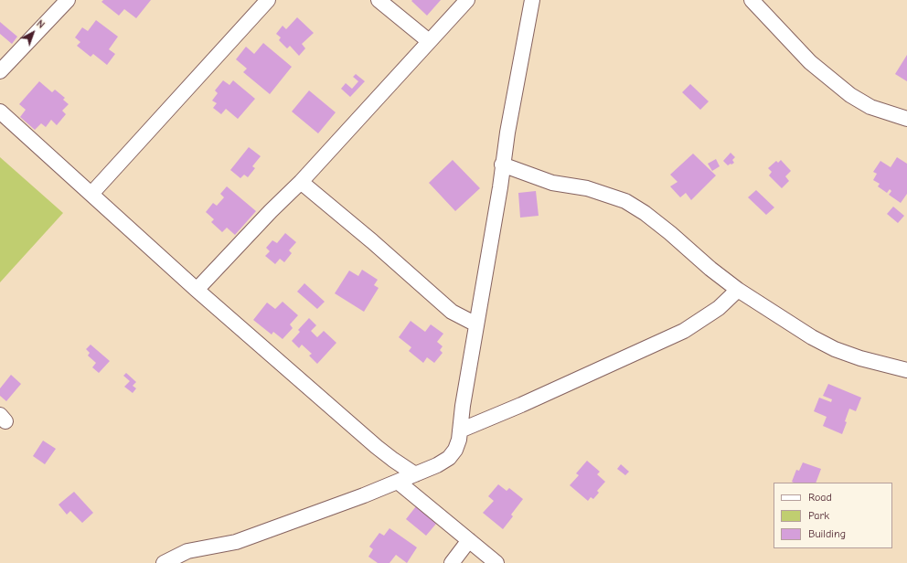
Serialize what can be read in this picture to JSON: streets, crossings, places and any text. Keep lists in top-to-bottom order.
{
  "legend": ["Road", "Park", "Building"],
  "north": "top right"
}
